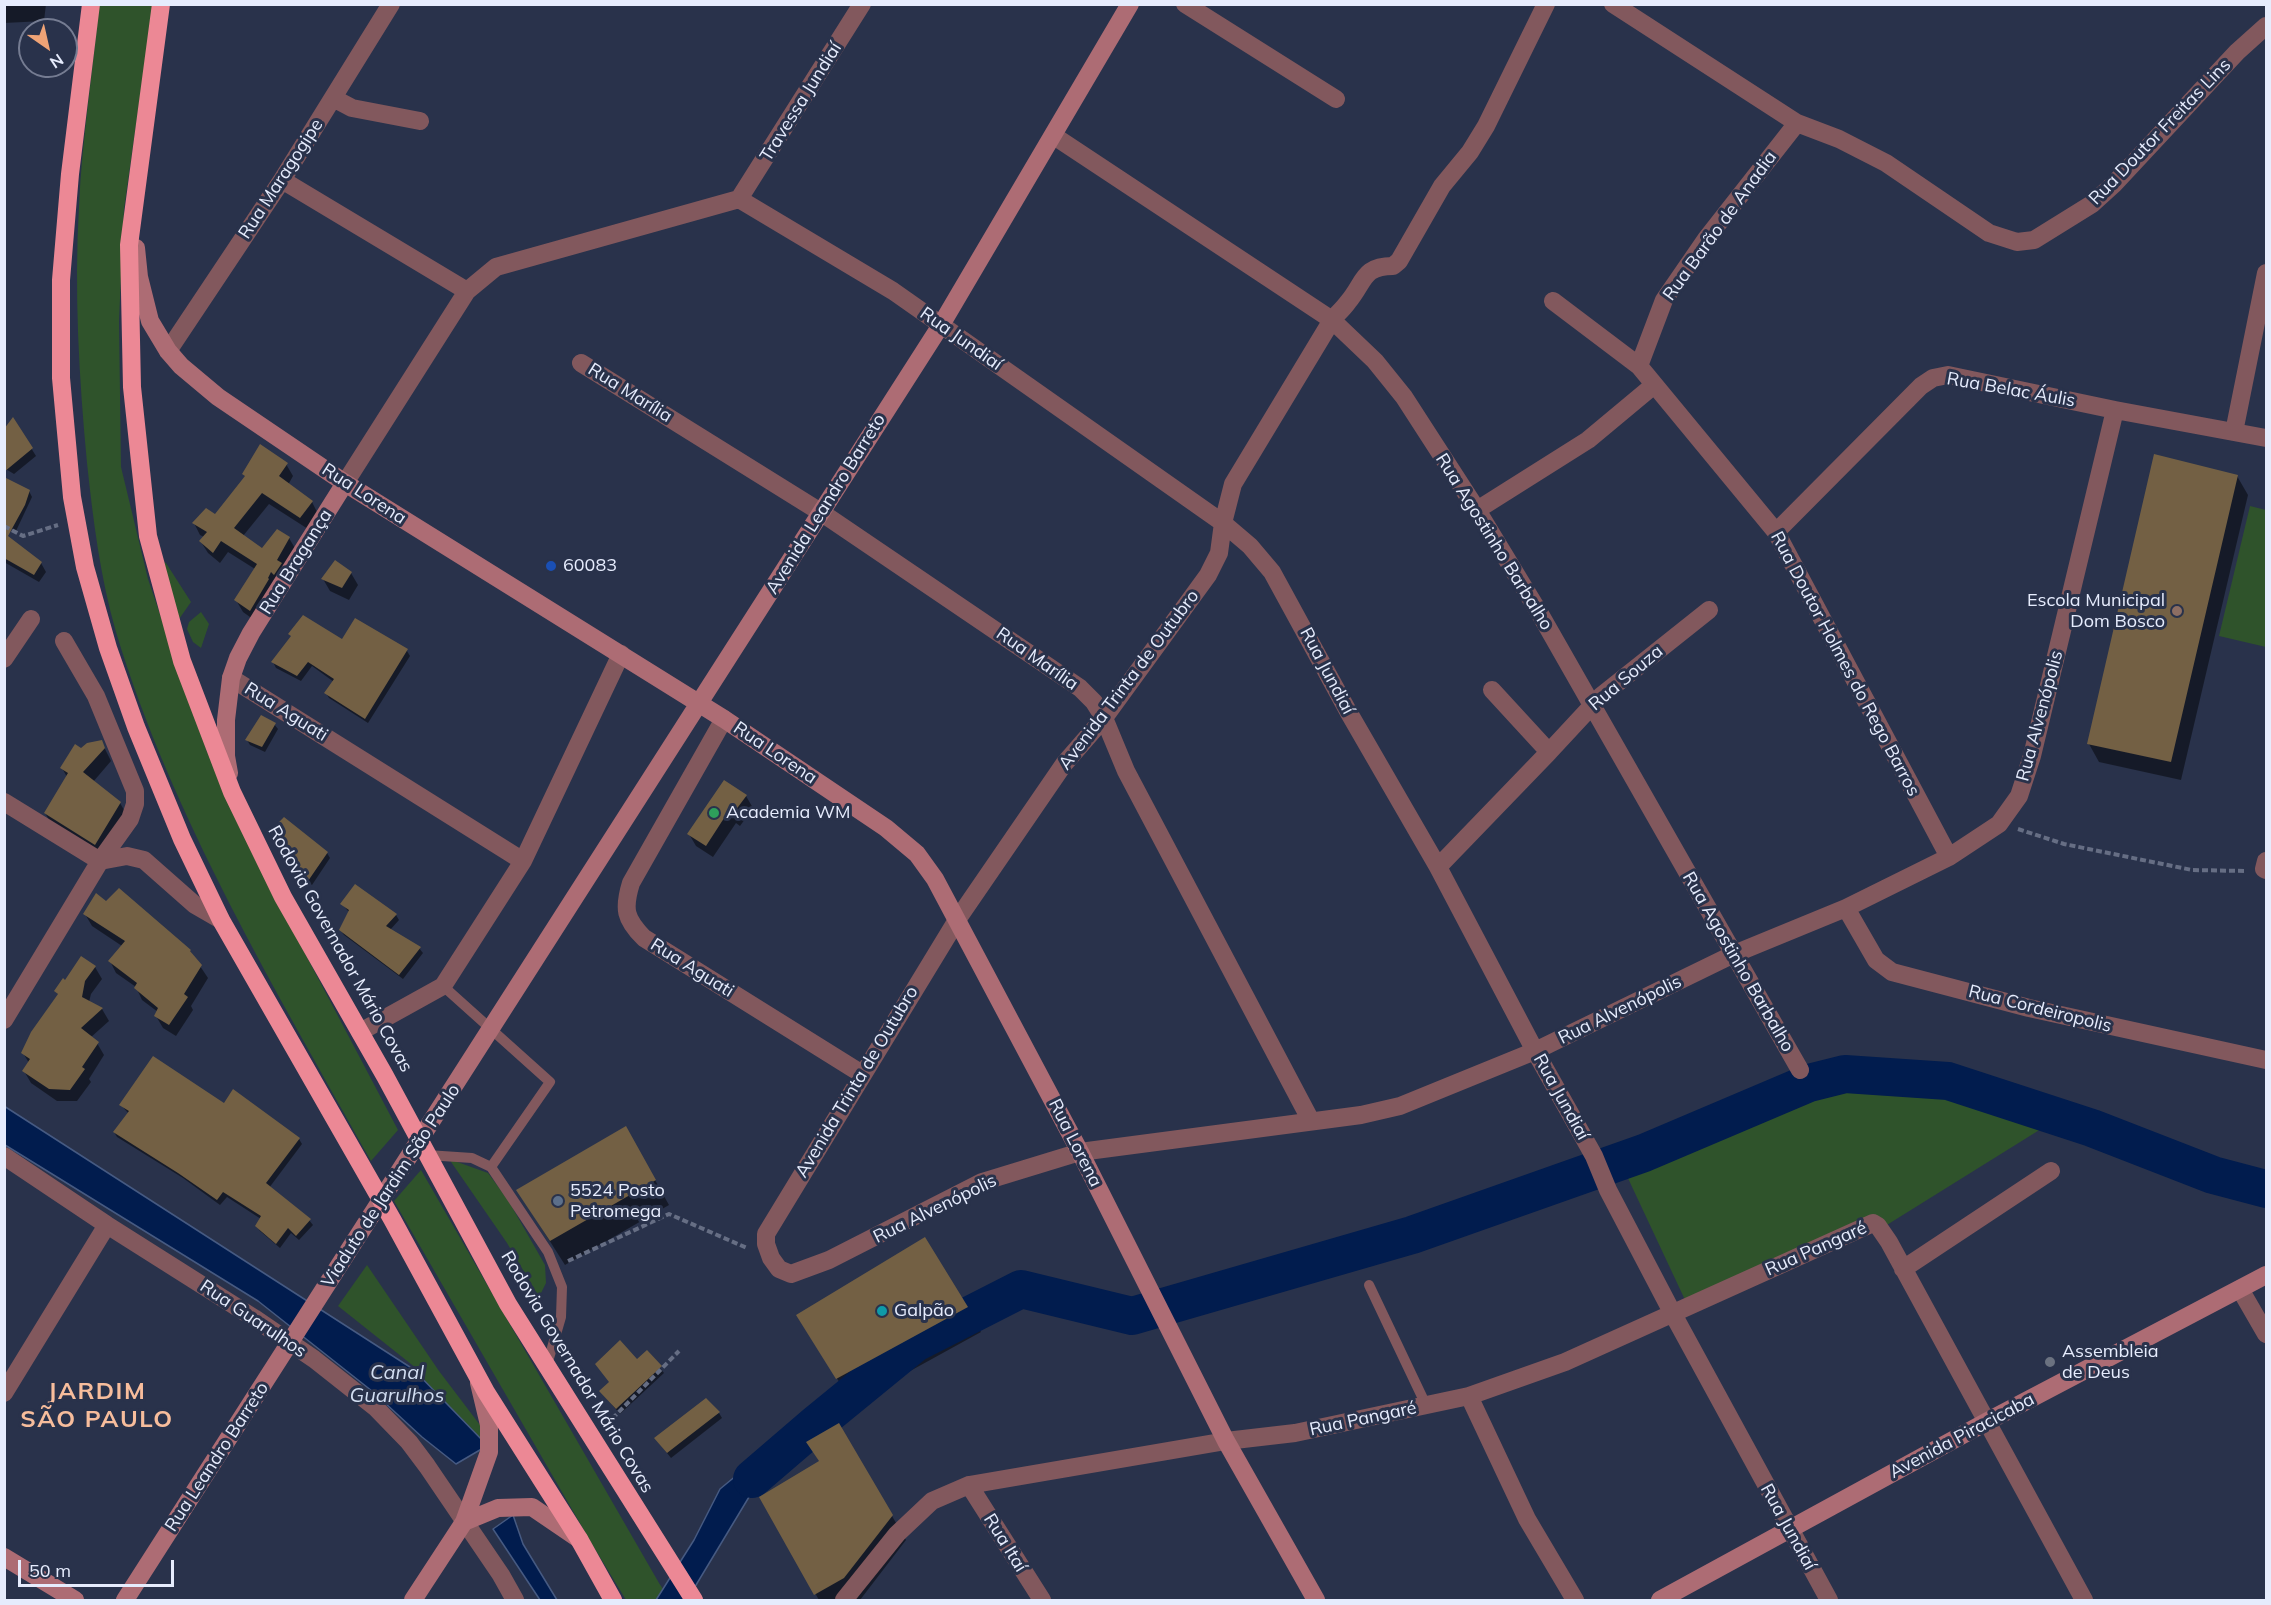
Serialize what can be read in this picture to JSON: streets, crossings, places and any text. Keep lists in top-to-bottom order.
{
  "streets": {
    "highway": ["Rodovia Governador Mário Covas"],
    "main road": [
      "Rua Lorena",
      "Avenida Leandro Barreto",
      "Rua Bragança",
      "Viaduto de Jardim São Paulo",
      "Avenida Piracicaba",
      "Rua Leandro Barreto"
    ],
    "street": [
      "Travessa Jundiaí",
      "Rua Doutor Freitas Lins",
      "Rua Maragogipe",
      "Rua Barão de Anadia",
      "Rua Jundiaí",
      "Rua Belac Áulis",
      "Rua Marília",
      "Rua Agostinho Barbalho",
      "Rua Doutor Holmes do Rego Barros",
      "Rua Souza",
      "Avenida Trinta de Outubro",
      "Rua Aguati",
      "Rua Alvenópolis",
      "Rua Cordeiropolis",
      "Rua Pangaré",
      "Rua Guarulhos",
      "Rua Itaí"
    ]
  },
  "crossings": [
    ["Travessa Jundiaí", "Rua Jundiaí"],
    ["Rua Doutor Freitas Lins", "Rua Barão de Anadia"],
    ["Rua Maragogipe", "Rua Lorena"],
    ["Rua Barão de Anadia", "Rua Doutor Holmes do Rego Barros"],
    ["Rua Jundiaí", "Avenida Leandro Barreto"],
    ["Rua Jundiaí", "Rua Souza"],
    ["Rua Jundiaí", "Avenida Trinta de Outubro"],
    ["Rua Jundiaí", "Rua Alvenópolis"],
    ["Rua Jundiaí", "Rua Pangaré"],
    ["Rua Jundiaí", "Avenida Piracicaba"],
    ["Rua Belac Áulis", "Rua Doutor Holmes do Rego Barros"],
    ["Rua Belac Áulis", "Rua Alvenópolis"],
    ["Rua Marília", "Avenida Leandro Barreto"],
    ["Rua Marília", "Avenida Trinta de Outubro"],
    ["Rua Marília", "Rua Alvenópolis"],
    ["Rua Lorena", "Avenida Leandro Barreto"],
    ["Rua Lorena", "Rua Bragança"],
    ["Rua Lorena", "Avenida Trinta de Outubro"],
    ["Rua Lorena", "Rua Aguati"],
    ["Rua Lorena", "Rua Alvenópolis"],
    ["Rua Lorena", "Rodovia Governador Mário Covas"],
    ["Rua Lorena", "Rua Pangaré"],
    ["Avenida Leandro Barreto", "Rua Agostinho Barbalho"],
    ["Avenida Leandro Barreto", "Viaduto de Jardim São Paulo"],
    ["Rua Agostinho Barbalho", "Rua Souza"],
    ["Rua Agostinho Barbalho", "Avenida Trinta de Outubro"],
    ["Rua Agostinho Barbalho", "Rua Alvenópolis"],
    ["Rua Bragança", "Rua Aguati"],
    ["Rua Bragança", "Rodovia Governador Mário Covas"],
    ["Rua Doutor Holmes do Rego Barros", "Rua Alvenópolis"],
    ["Avenida Trinta de Outubro", "Rua Aguati"],
    ["Avenida Trinta de Outubro", "Rua Alvenópolis"],
    ["Rua Alvenópolis", "Rua Cordeiropolis"],
    ["Viaduto de Jardim São Paulo", "Rua Leandro Barreto"],
    ["Rua Pangaré", "Rua Itaí"]
  ],
  "districts": ["JARDIM SÃO PAULO"],
  "water": ["Canal Guarulhos"],
  "places": [
    "60083",
    "Escola Municipal Dom Bosco",
    "Academia WM",
    "5524 Posto Petromega",
    "Galpão",
    "Assembleia de Deus"
  ],
  "scale_bar": "50 m",
  "north": "bottom right"
}
